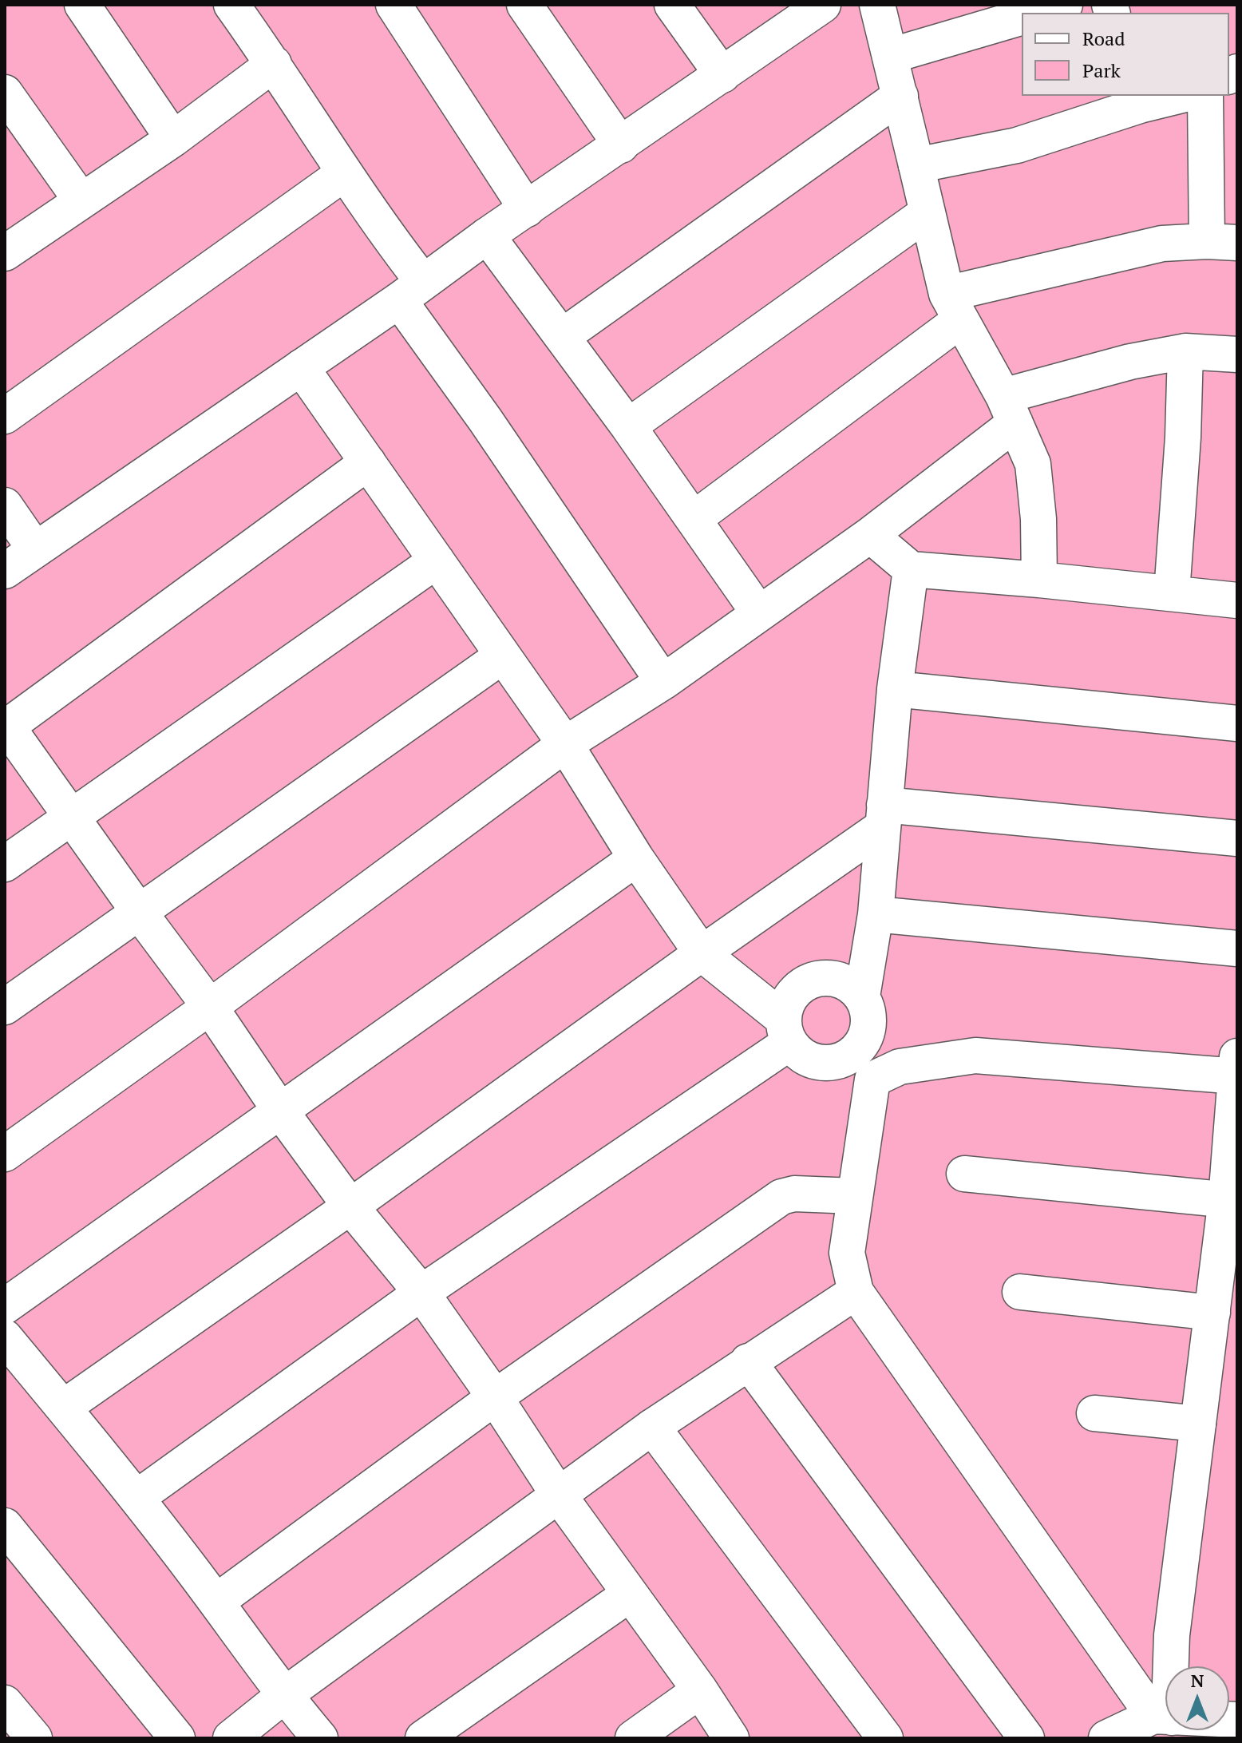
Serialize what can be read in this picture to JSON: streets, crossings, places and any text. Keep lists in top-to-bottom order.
{
  "legend": ["Road", "Park"],
  "north": "top"
}
